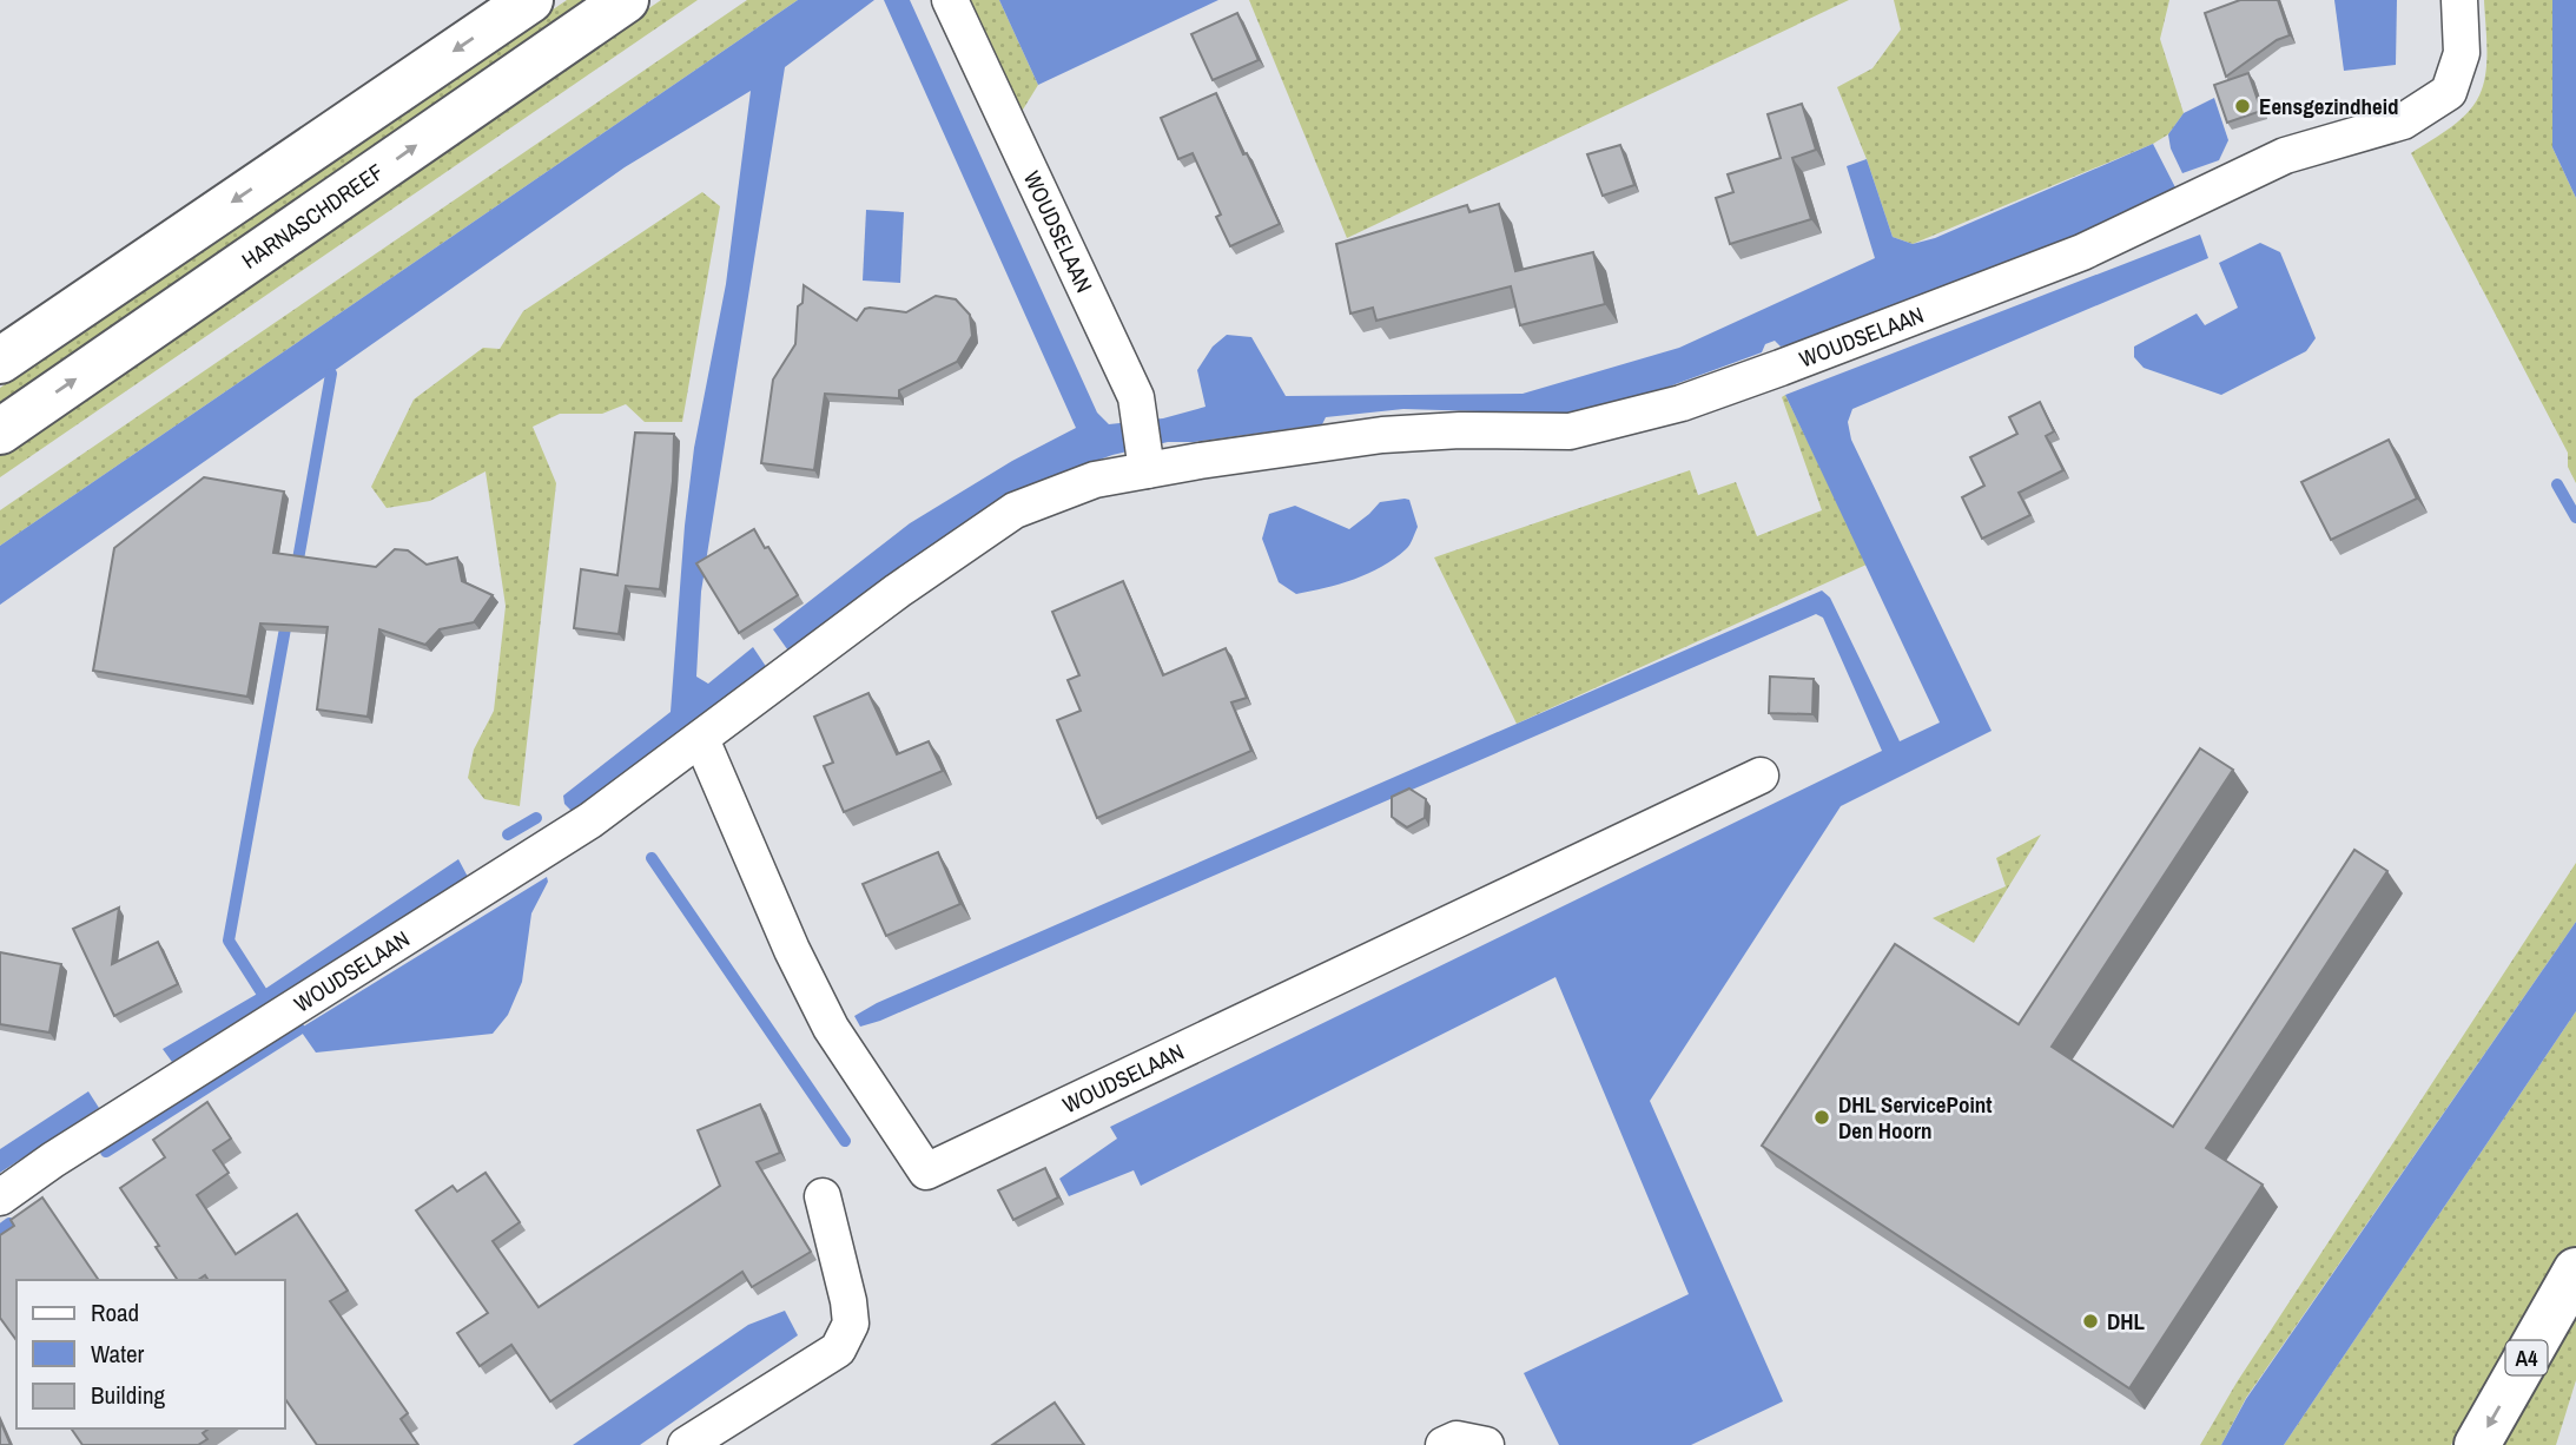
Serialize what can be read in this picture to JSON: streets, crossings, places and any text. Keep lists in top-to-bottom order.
{
  "streets": {
    "main road": ["HARNASCHDREEF", "A4"],
    "street": ["WOUDSELAAN"]
  },
  "places": ["Eensgezindheid", "DHL ServicePoint Den Hoorn", "DHL"],
  "legend": ["Road", "Water", "Building"]
}
